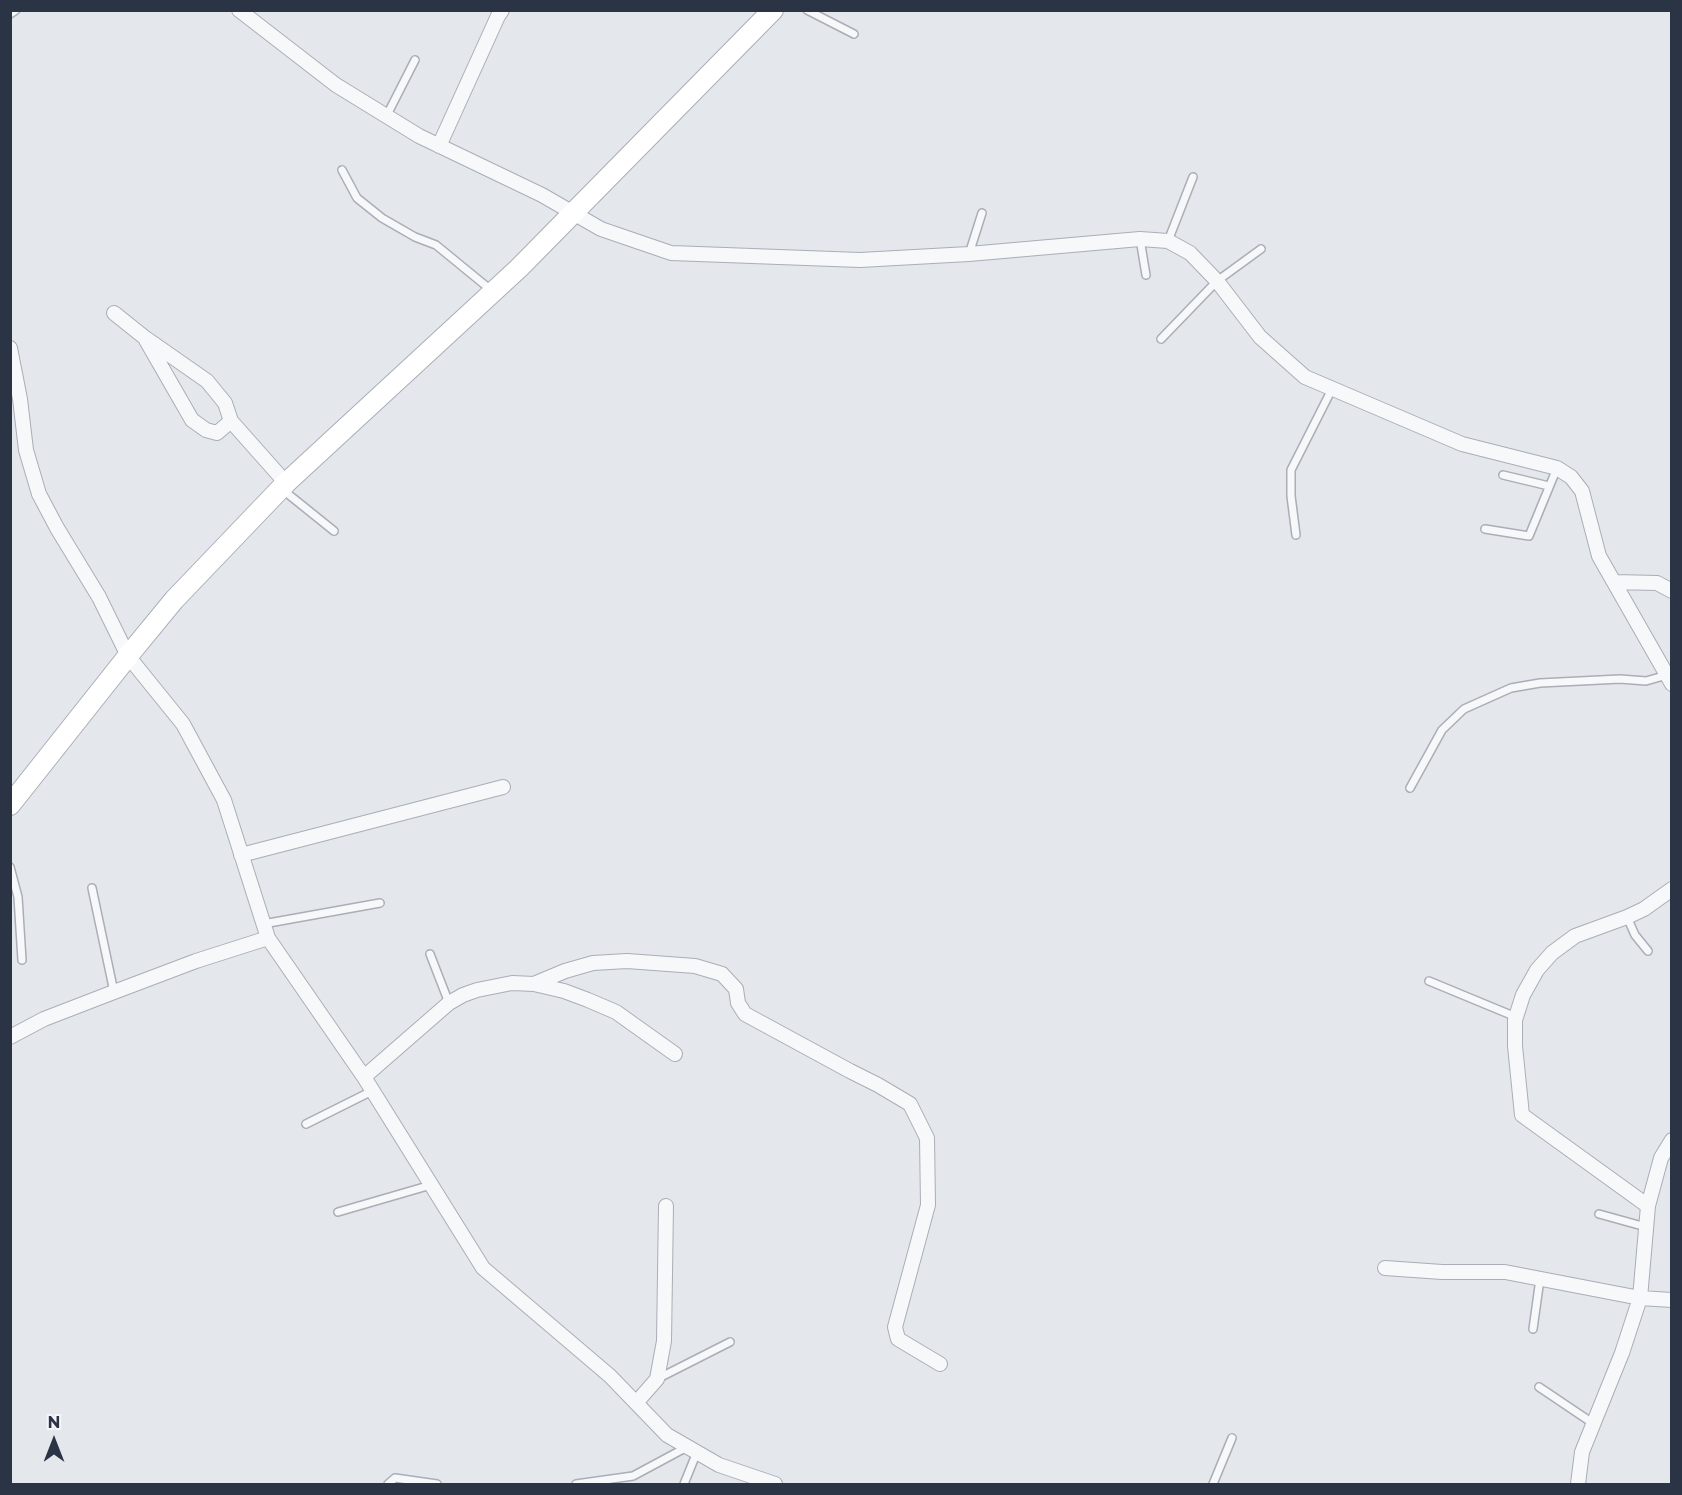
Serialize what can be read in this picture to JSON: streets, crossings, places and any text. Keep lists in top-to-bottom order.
{
  "north": "top"
}
